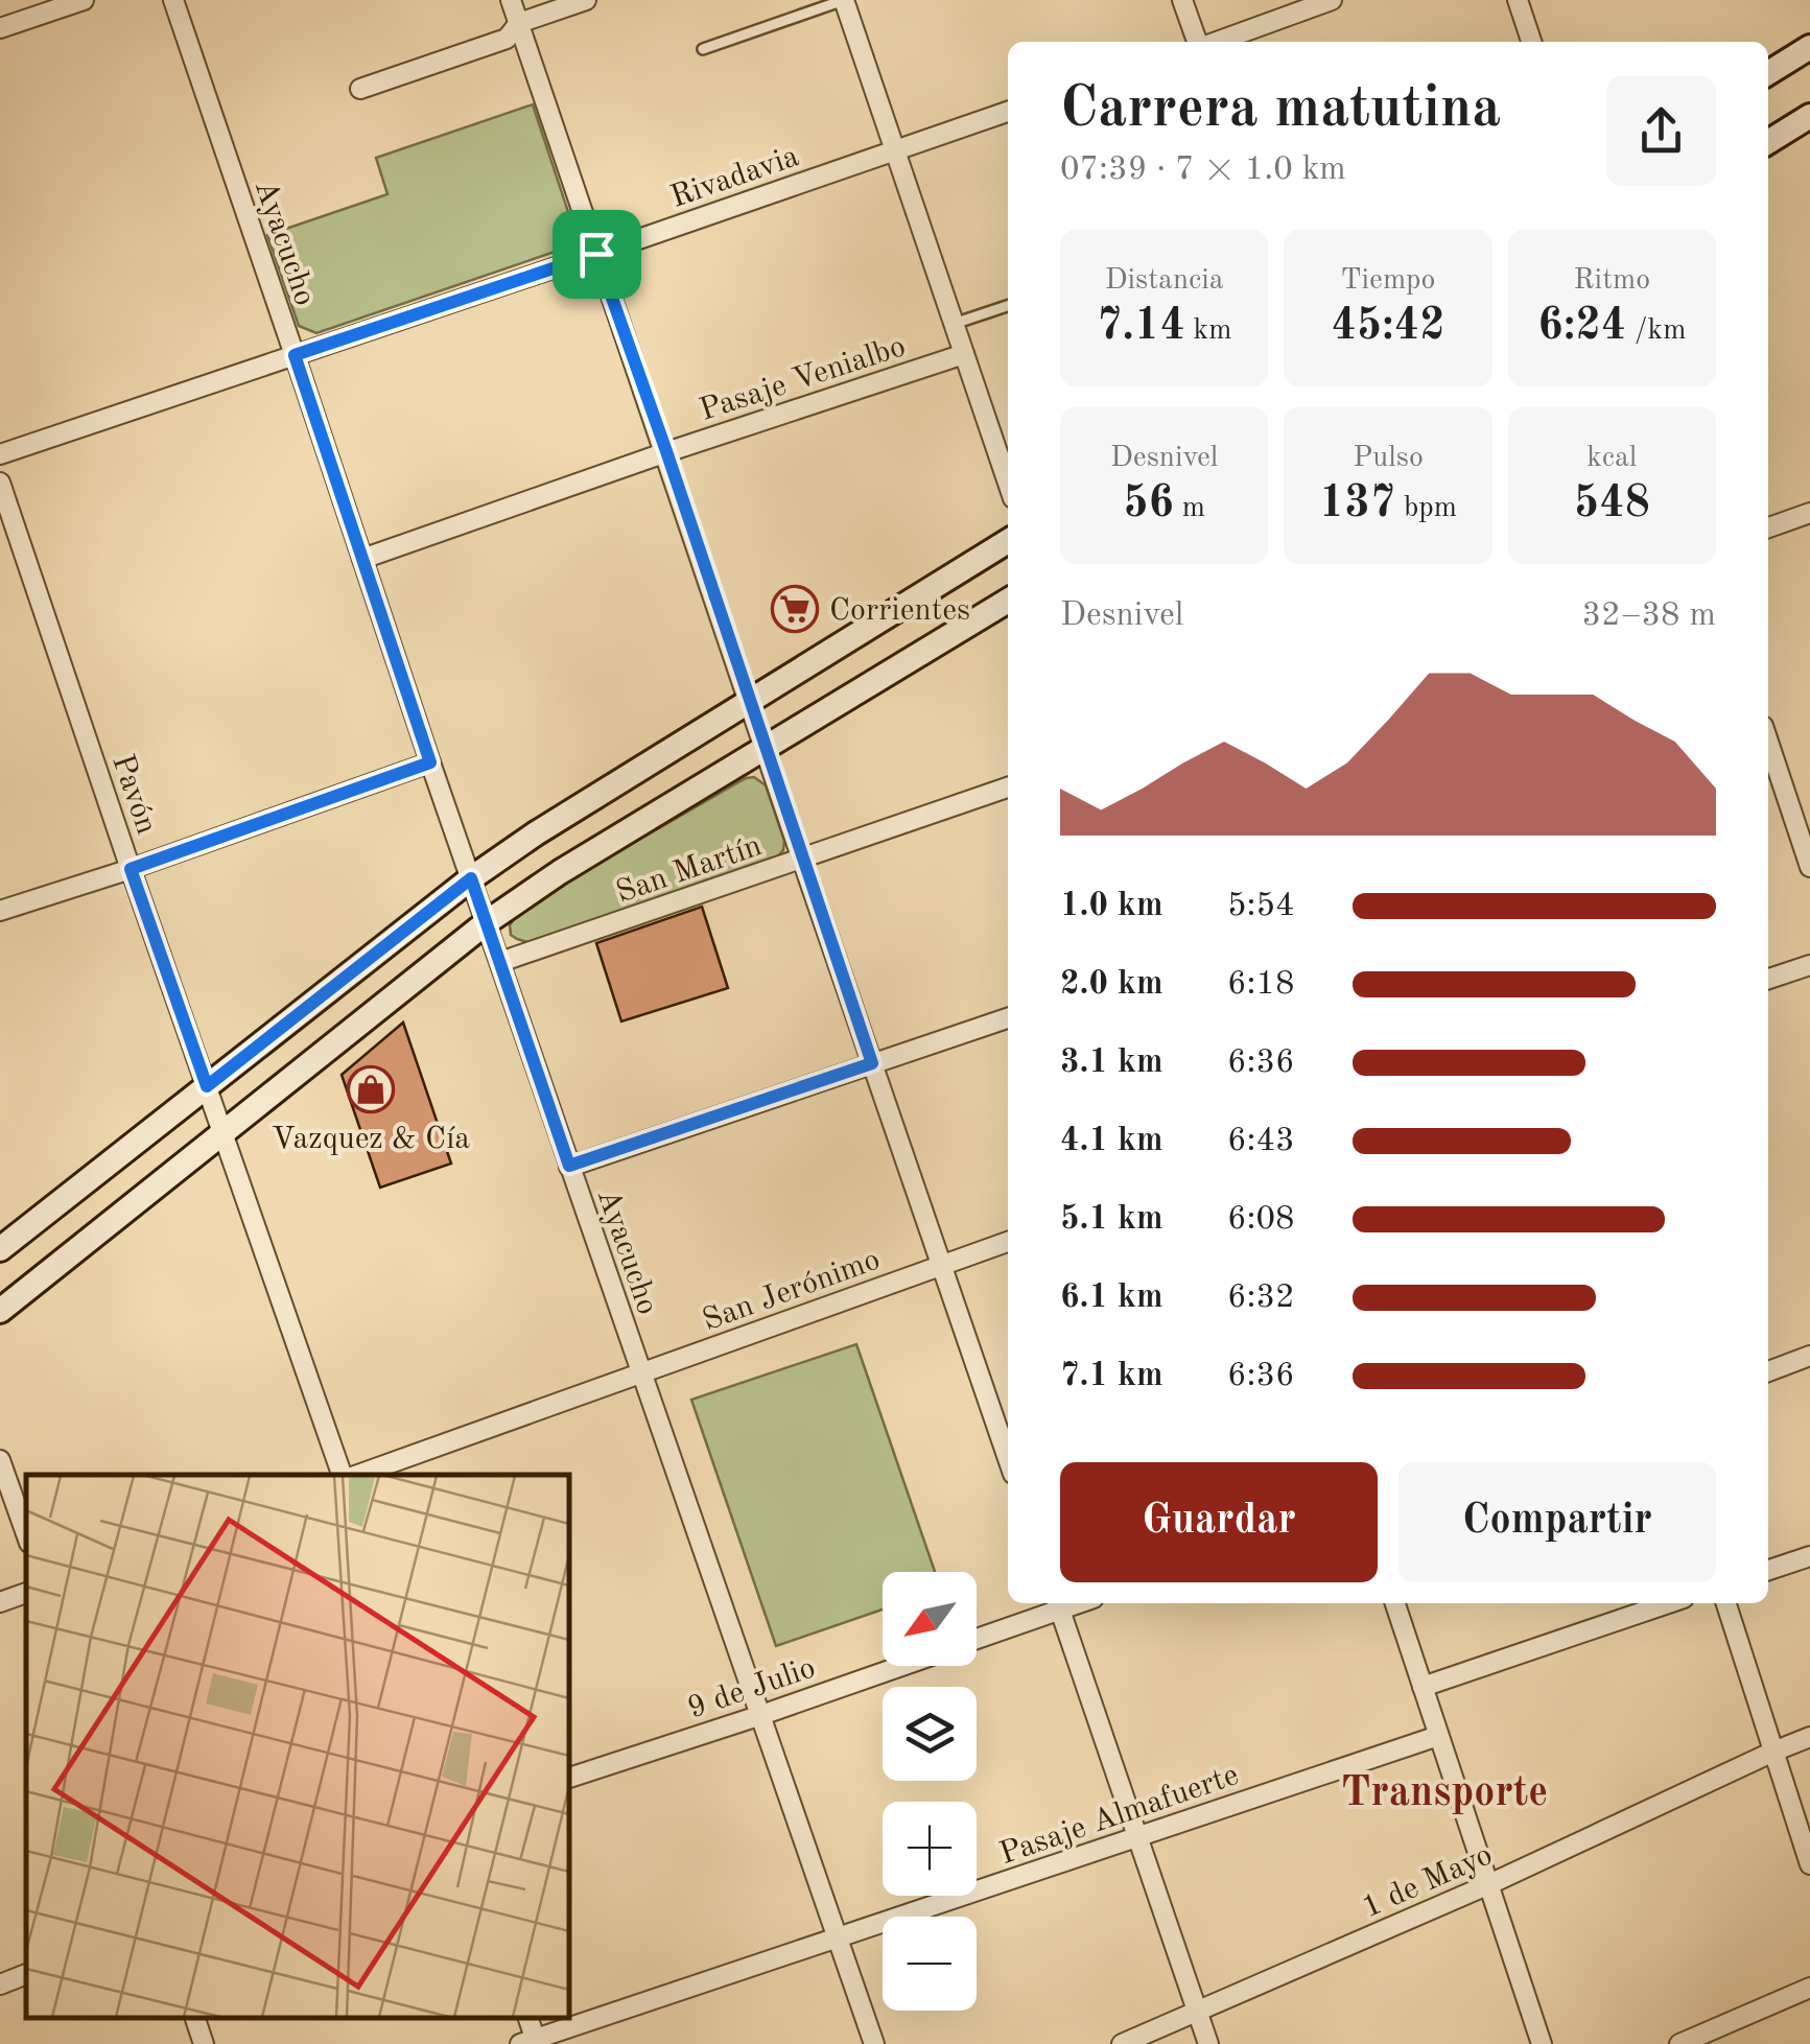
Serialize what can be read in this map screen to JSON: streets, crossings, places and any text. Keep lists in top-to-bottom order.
{
  "streets": {
    "street": [
      "Rivadavia",
      "Ayacucho",
      "Pasaje Venialbo",
      "Pavón",
      "San Martín",
      "San Jerónimo",
      "9 de Julio",
      "Pasaje Almafuerte",
      "1 de Mayo"
    ]
  },
  "crossings": [
    ["Rivadavia", "Ayacucho"],
    ["Ayacucho", "Pasaje Venialbo"],
    ["Ayacucho", "San Martín"],
    ["Ayacucho", "San Jerónimo"],
    ["Ayacucho", "9 de Julio"],
    ["Ayacucho", "Pasaje Almafuerte"]
  ],
  "districts": ["Transporte"],
  "places": {
    "supermarket": ["Corrientes"],
    "shop": ["Vazquez & Cía"]
  },
  "north": "bottom left",
  "page": {
    "heading": ["Carrera matutina", "07:39 · 7 × 1.0 km"],
    "stats": [
      ["Distancia", "7.14 km"],
      ["Tiempo", "45:42"],
      ["Ritmo", "6:24 /km"],
      ["Desnivel", "56 m"],
      ["Pulso", "137 bpm"],
      ["kcal", "548"]
    ],
    "chart": ["Desnivel", "32–38 m"],
    "list": [
      {
        "name": "1.0 km",
        "note": "5:54"
      },
      {
        "name": "2.0 km",
        "note": "6:18"
      },
      {
        "name": "3.1 km",
        "note": "6:36"
      },
      {
        "name": "4.1 km",
        "note": "6:43"
      },
      {
        "name": "5.1 km",
        "note": "6:08"
      },
      {
        "name": "6.1 km",
        "note": "6:32"
      },
      {
        "name": "7.1 km",
        "note": "6:36"
      }
    ],
    "buttons": ["Guardar", "Compartir"],
    "map_buttons": ["+", "−"]
  }
}
